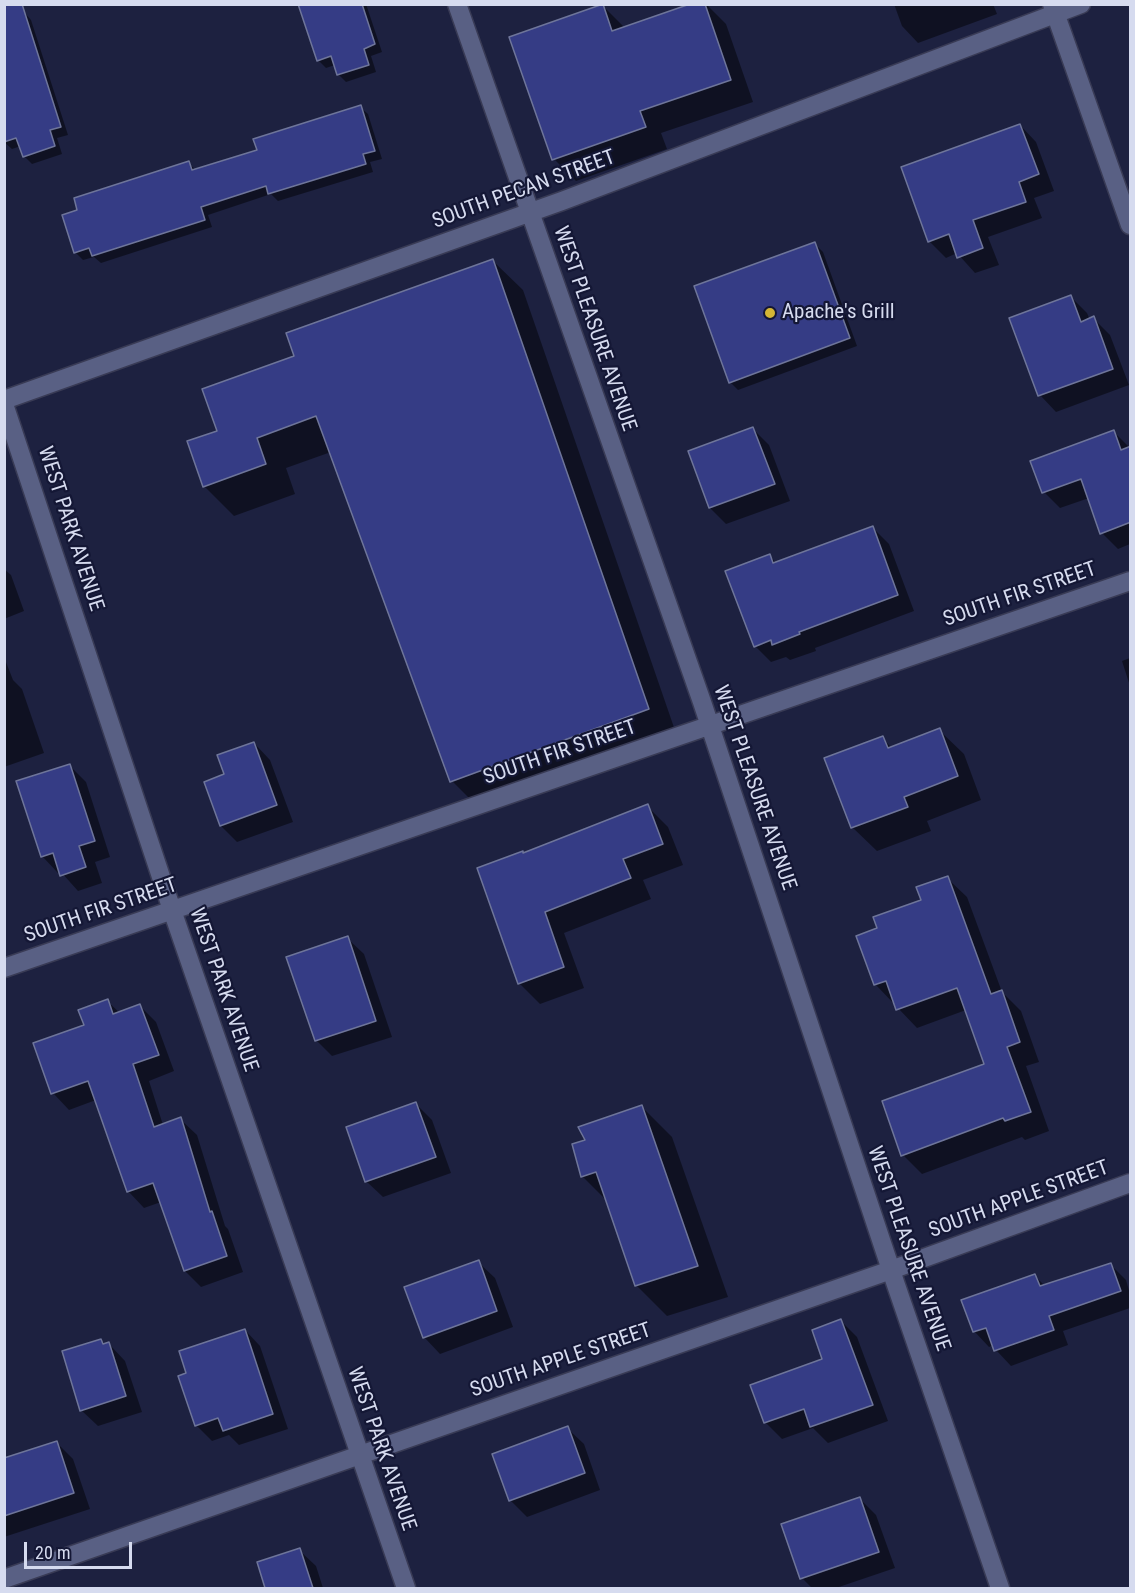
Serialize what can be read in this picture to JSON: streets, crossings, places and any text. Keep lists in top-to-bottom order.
{
  "streets": {
    "street": [
      "SOUTH PECAN STREET",
      "WEST PLEASURE AVENUE",
      "WEST PARK AVENUE",
      "SOUTH FIR STREET",
      "SOUTH APPLE STREET"
    ]
  },
  "crossings": [
    ["SOUTH PECAN STREET", "WEST PLEASURE AVENUE"],
    ["SOUTH PECAN STREET", "WEST PARK AVENUE"],
    ["WEST PLEASURE AVENUE", "SOUTH FIR STREET"],
    ["WEST PLEASURE AVENUE", "SOUTH APPLE STREET"],
    ["WEST PARK AVENUE", "SOUTH FIR STREET"],
    ["WEST PARK AVENUE", "SOUTH APPLE STREET"]
  ],
  "places": ["Apache's Grill"],
  "scale_bar": "20 m"
}
